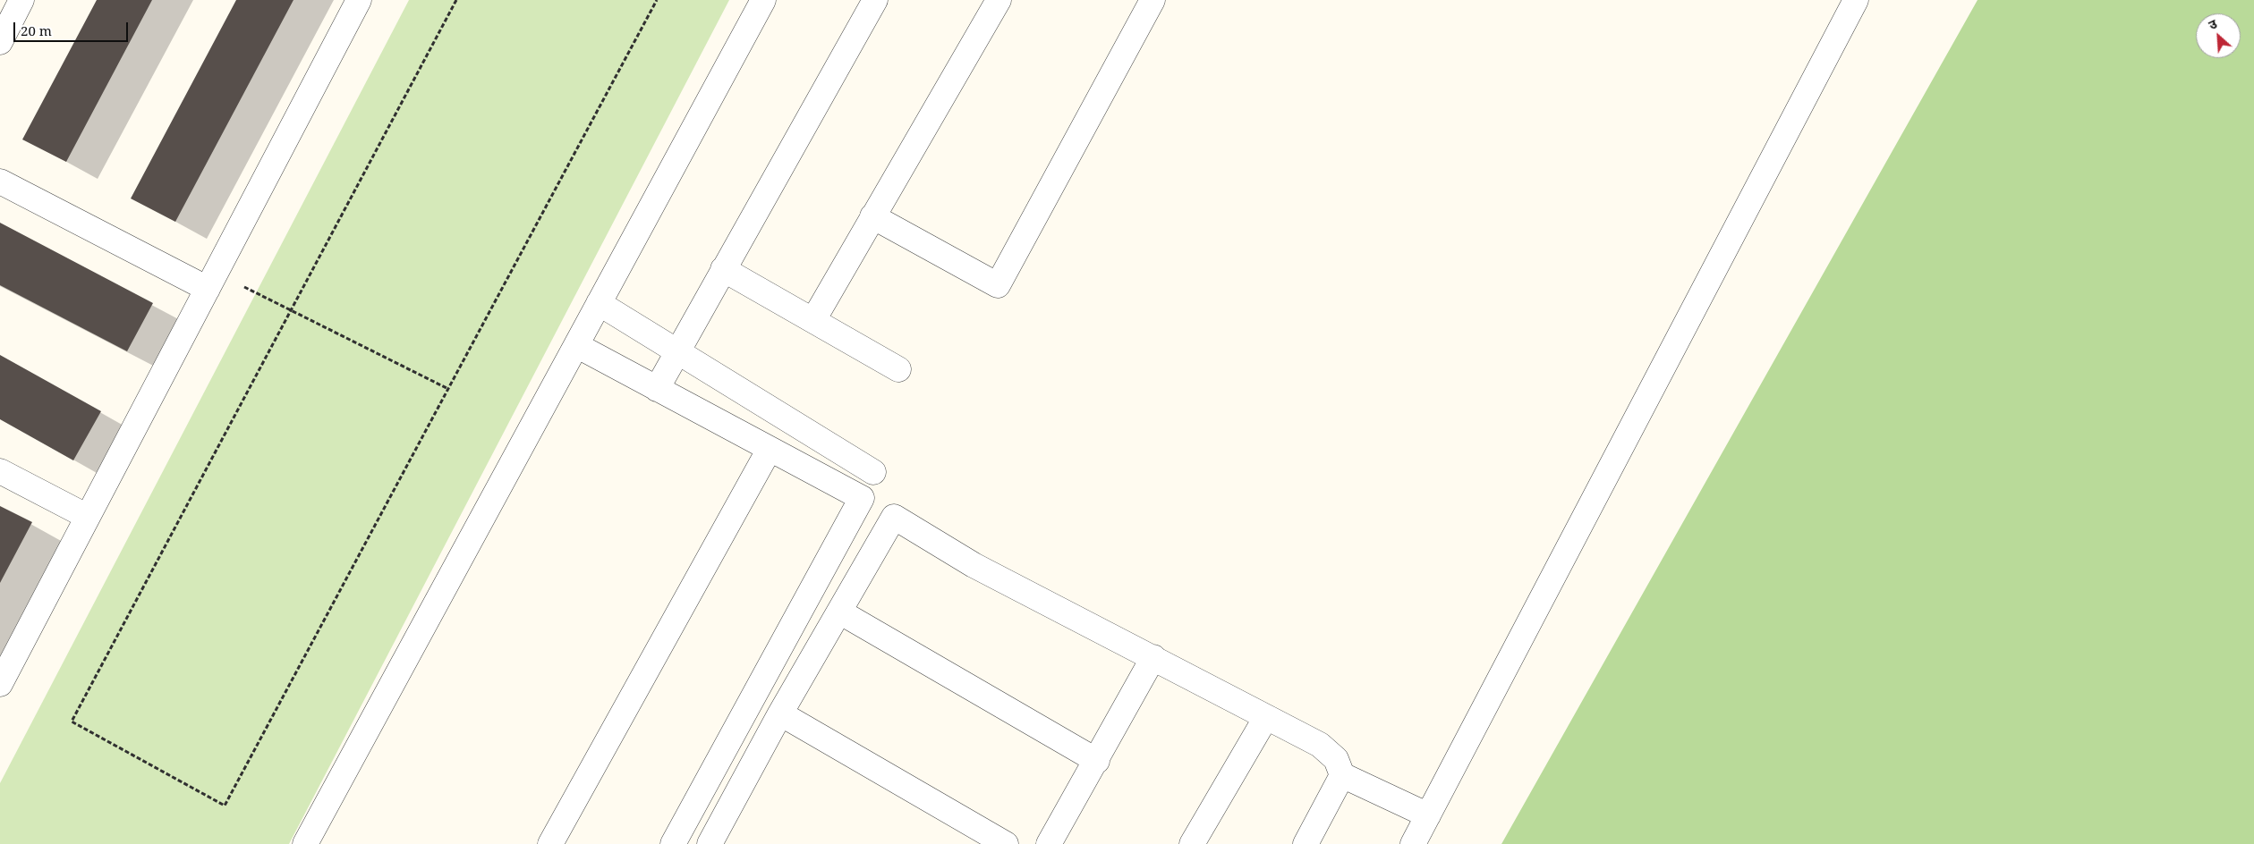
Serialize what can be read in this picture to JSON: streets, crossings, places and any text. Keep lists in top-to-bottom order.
{
  "scale_bar": "20 m",
  "north": "top left"
}
